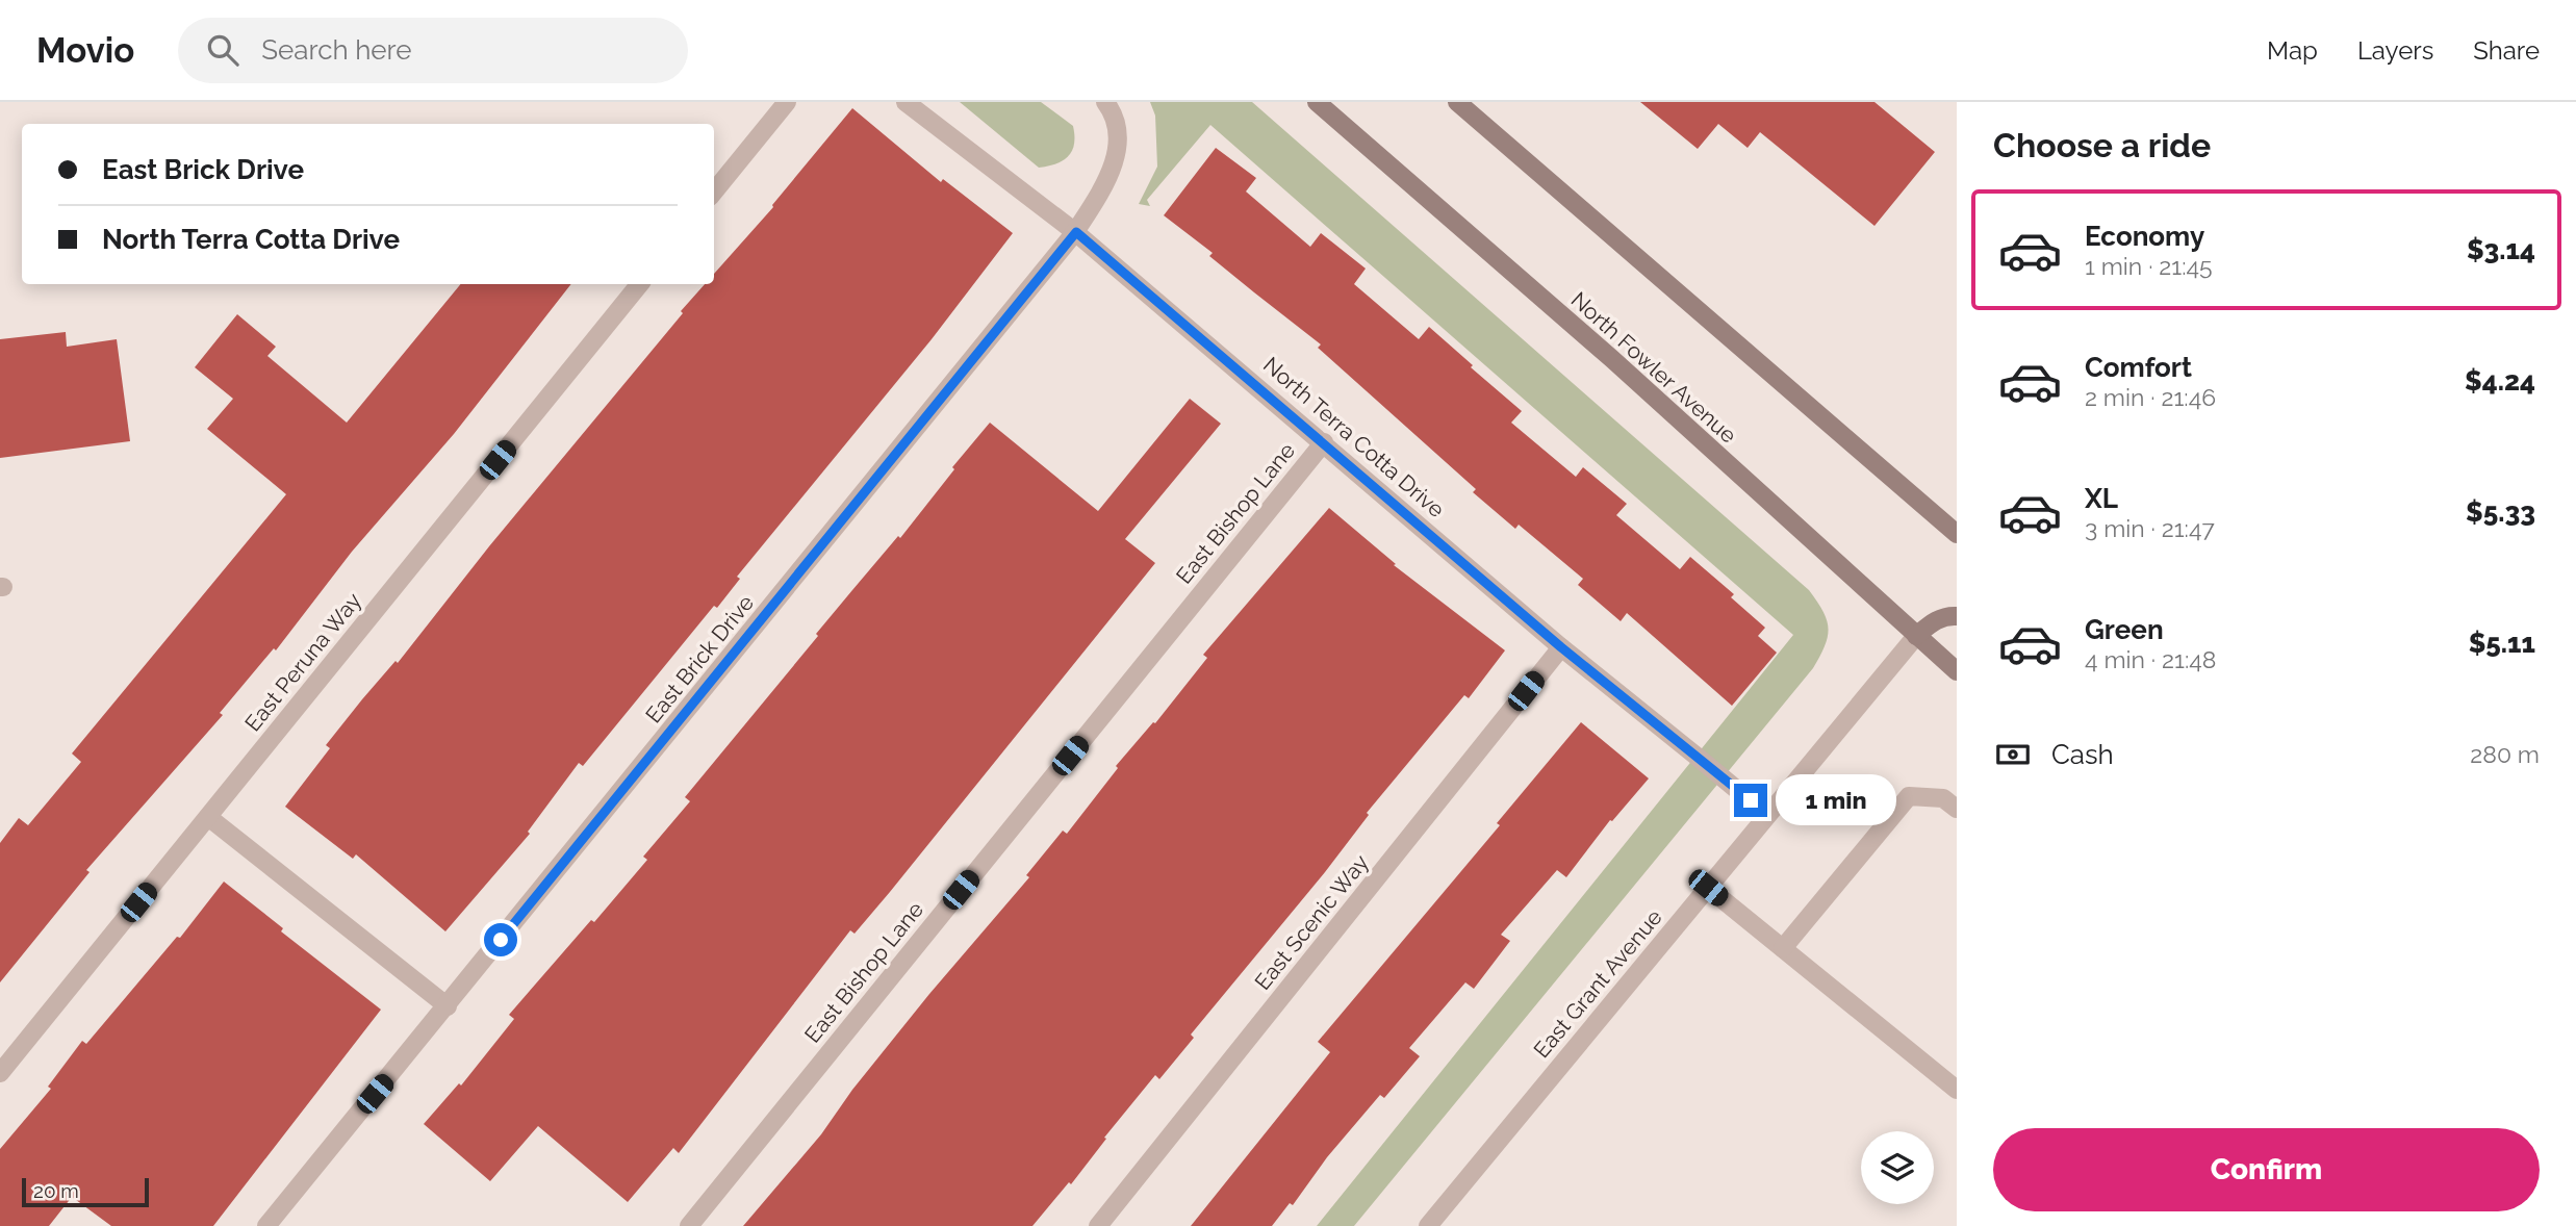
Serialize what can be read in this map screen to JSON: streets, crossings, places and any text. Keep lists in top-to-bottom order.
{
  "streets": {
    "main road": ["North Fowler Avenue"],
    "street": [
      "North Terra Cotta Drive",
      "East Bishop Lane",
      "East Brick Drive",
      "East Peruna Way",
      "East Scenic Way",
      "East Grant Avenue"
    ]
  },
  "crossings": [
    ["North Fowler Avenue", "East Grant Avenue"],
    ["North Terra Cotta Drive", "East Bishop Lane"],
    ["North Terra Cotta Drive", "East Brick Drive"],
    ["North Terra Cotta Drive", "East Scenic Way"],
    ["North Terra Cotta Drive", "East Grant Avenue"]
  ],
  "scale_bar": "20 m",
  "page": {
    "header": "Movio",
    "search": "Search here",
    "nav": ["Map", "Layers", "Share"],
    "heading": "Choose a ride",
    "banner": ["East Brick Drive", "North Terra Cotta Drive"],
    "list": [
      {
        "name": "Economy",
        "note": "1 min · 21:45",
        "value": "$3.14"
      },
      {
        "name": "Comfort",
        "note": "2 min · 21:46",
        "value": "$4.24"
      },
      {
        "name": "XL",
        "note": "3 min · 21:47",
        "value": "$5.33"
      },
      {
        "name": "Green",
        "note": "4 min · 21:48",
        "value": "$5.11"
      }
    ],
    "pay": ["Cash", "280 m"],
    "bubble": "1 min",
    "buttons": "Confirm",
    "scale": "20 m"
  }
}
